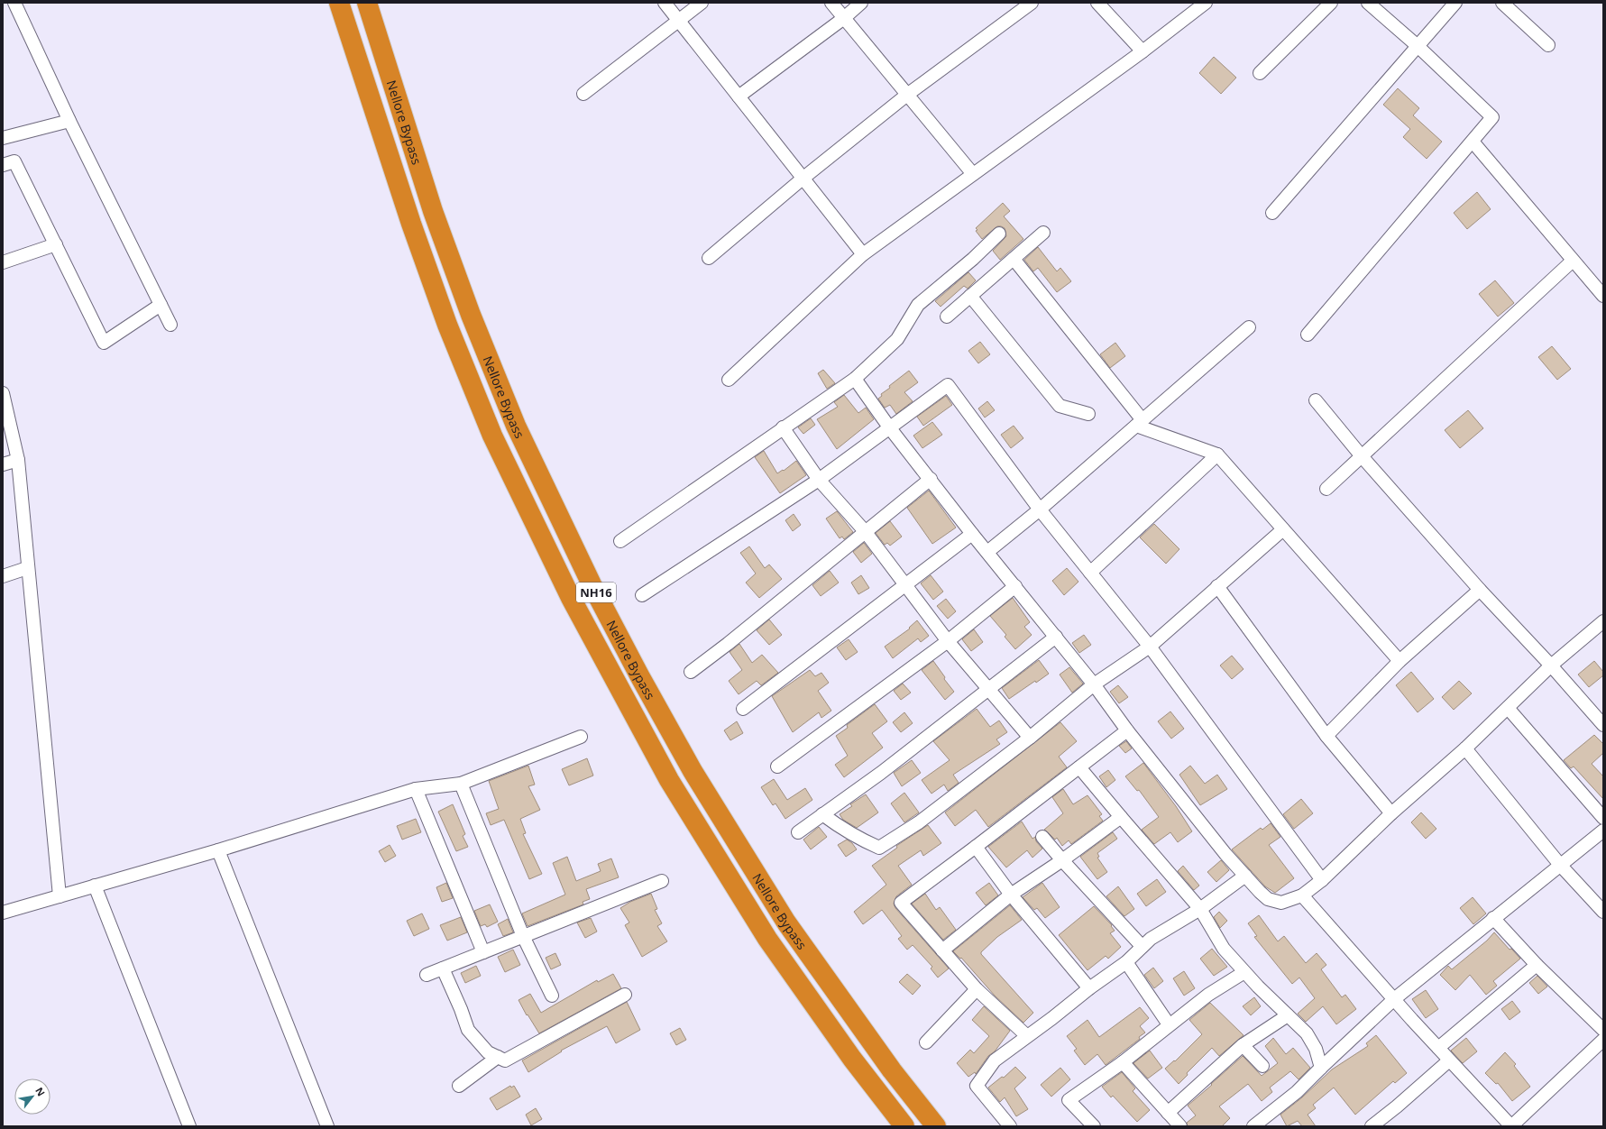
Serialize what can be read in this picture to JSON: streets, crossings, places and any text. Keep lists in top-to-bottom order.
{
  "streets": {
    "highway": ["Nellore Bypass", "NH16"]
  },
  "north": "top right"
}
